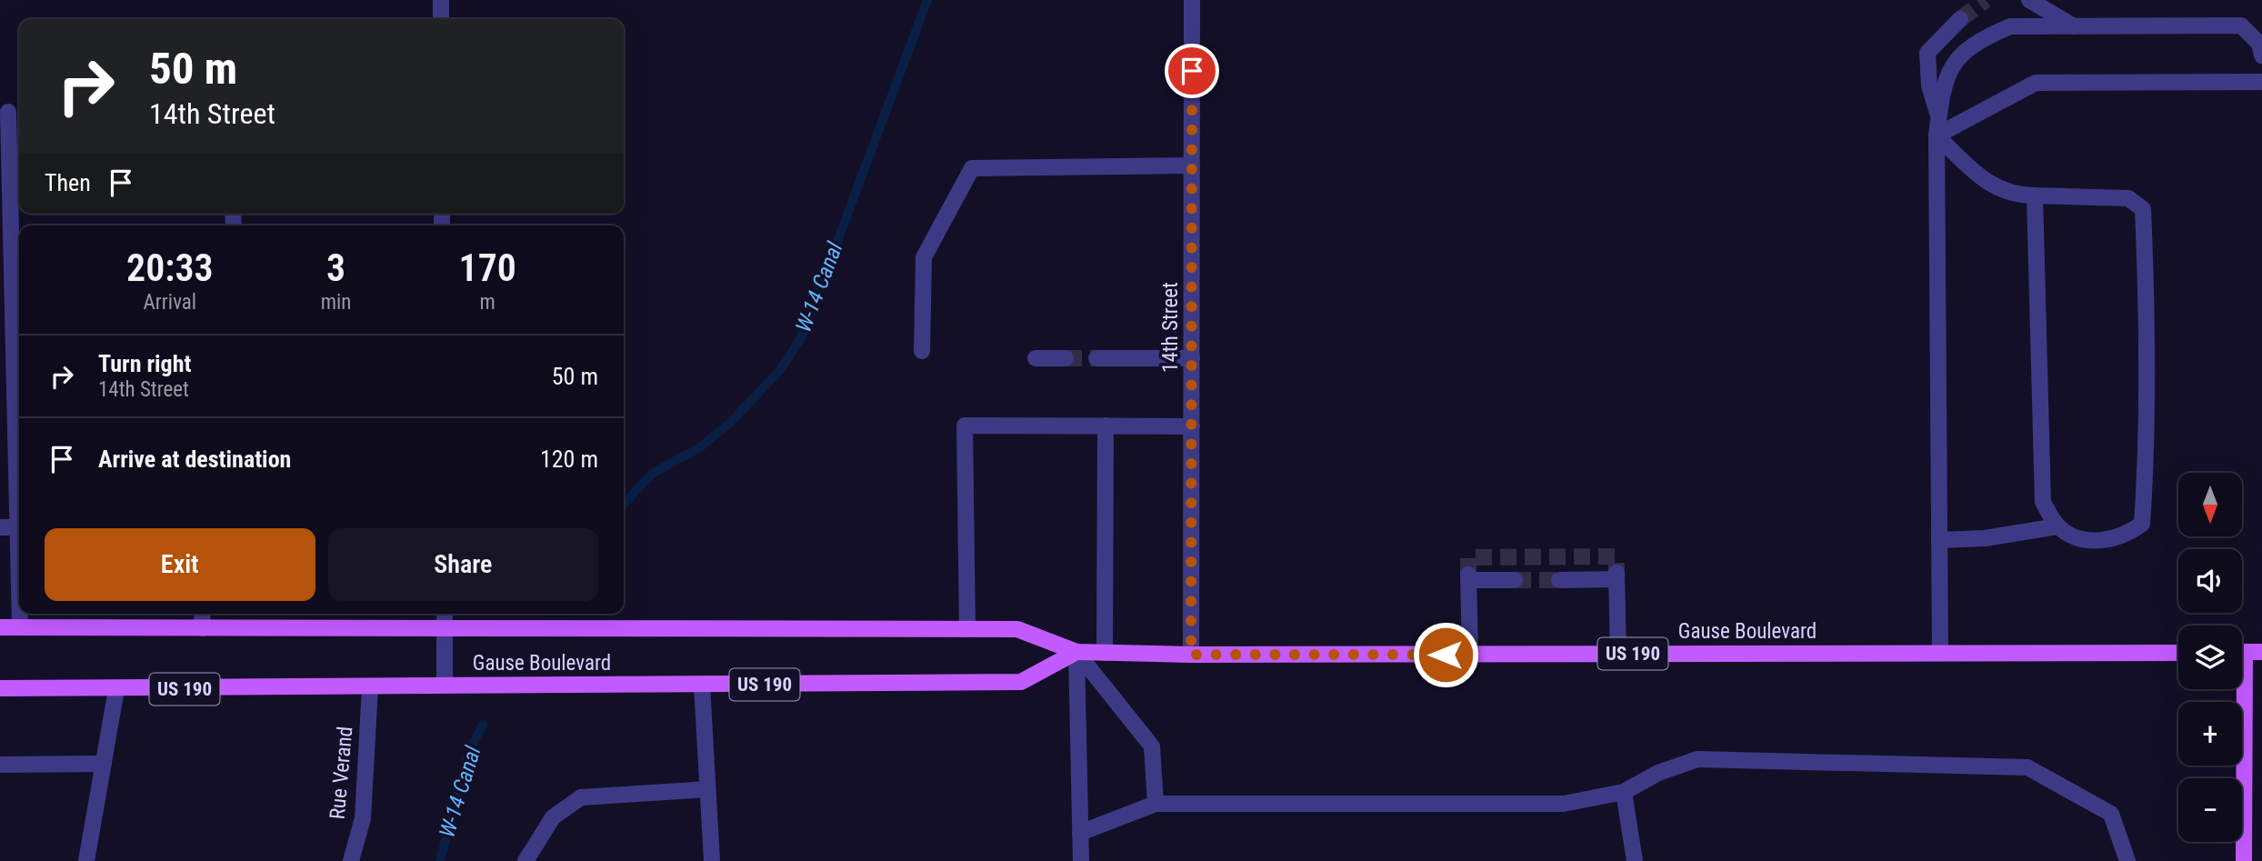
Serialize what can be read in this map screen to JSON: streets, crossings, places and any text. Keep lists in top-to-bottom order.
{
  "streets": {
    "main road": ["Gause Boulevard", "US 190"],
    "street": ["14th Street", "Rue Verand"]
  },
  "crossings": [
    ["14th Street", "Gause Boulevard"],
    ["Gause Boulevard", "Rue Verand"]
  ],
  "water": ["W-14 Canal"],
  "north": "bottom",
  "page": {
    "turn": ["50 m", "14th Street"],
    "then": "Then",
    "eta": [
      "20:33",
      "Arrival",
      "3",
      "min",
      "170",
      "m"
    ],
    "list": [
      {
        "name": "Turn right",
        "note": "14th Street",
        "value": "50 m"
      },
      {
        "name": "Arrive at destination",
        "value": "120 m"
      }
    ],
    "map_buttons": ["+", "−"],
    "buttons": ["Exit", "Share"]
  }
}
